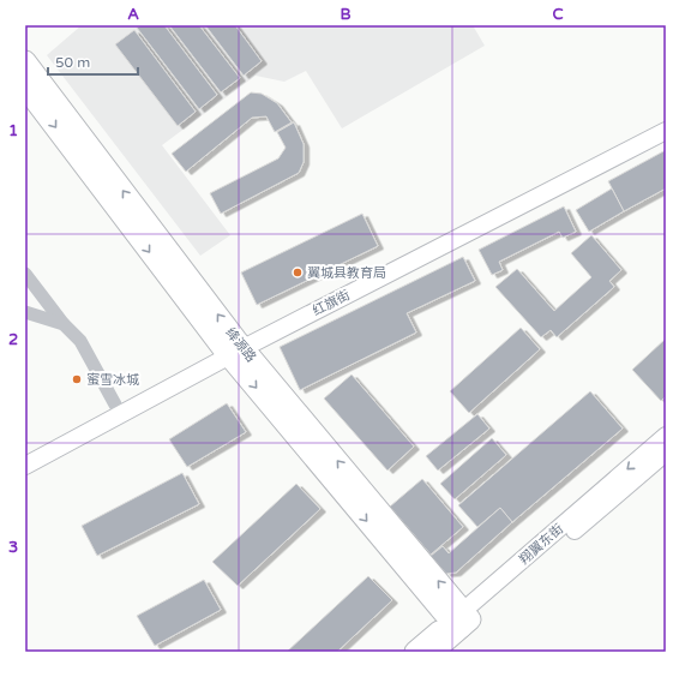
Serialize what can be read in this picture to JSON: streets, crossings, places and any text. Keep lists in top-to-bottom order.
{
  "streets": {
    "highway": ["绛源路", "翔翼东街"],
    "main road": ["红旗街"]
  },
  "crossings": [
    ["红旗街", "绛源路"],
    ["绛源路", "翔翼东街"]
  ],
  "places": ["翼城县教育局", "蜜雪冰城"],
  "scale_bar": "50 m",
  "grid": {
    "columns": ["A", "B", "C"],
    "rows": ["1", "2", "3"]
  }
}
